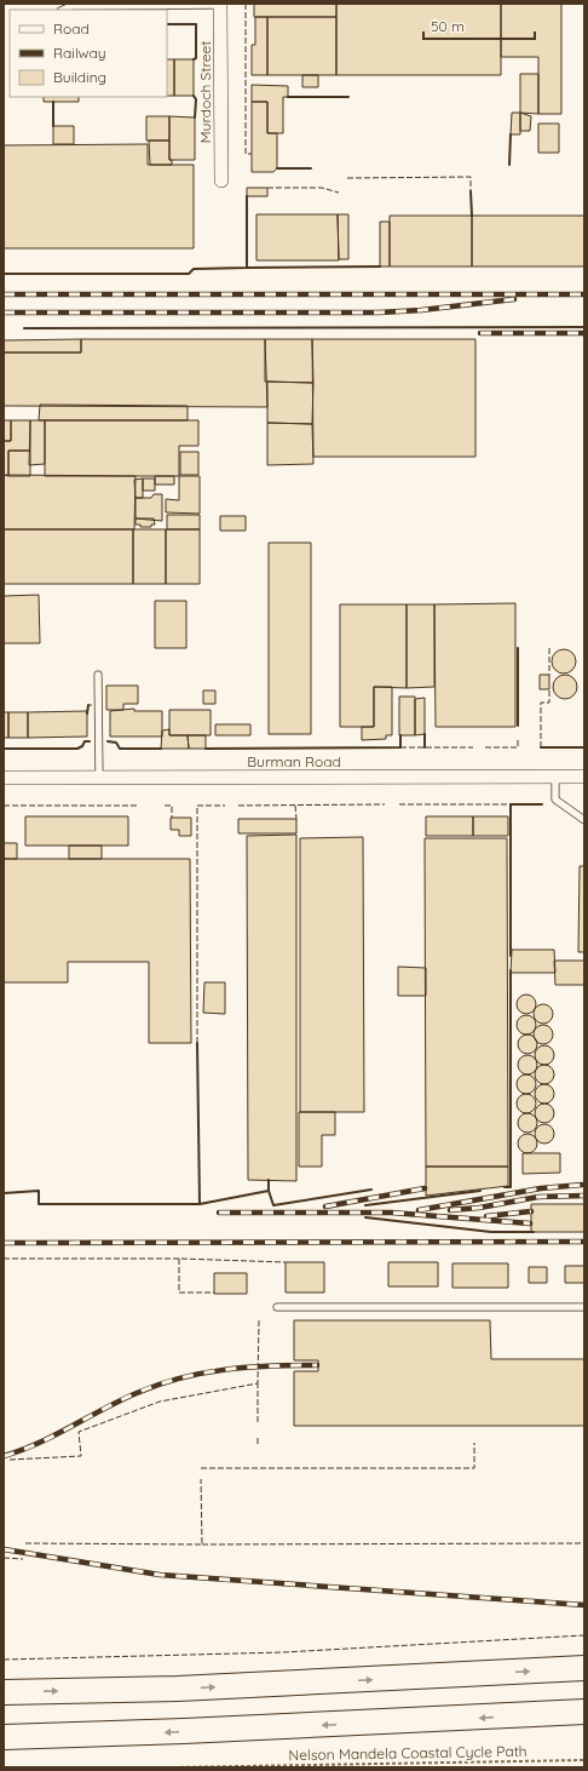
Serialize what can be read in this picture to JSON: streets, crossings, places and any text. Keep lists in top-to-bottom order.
{
  "streets": {
    "street": ["Murdoch Street", "Burman Road"],
    "path": ["Nelson Mandela Coastal Cycle Path"]
  },
  "legend": ["Road", "Railway", "Building"],
  "scale_bar": "50 m"
}
